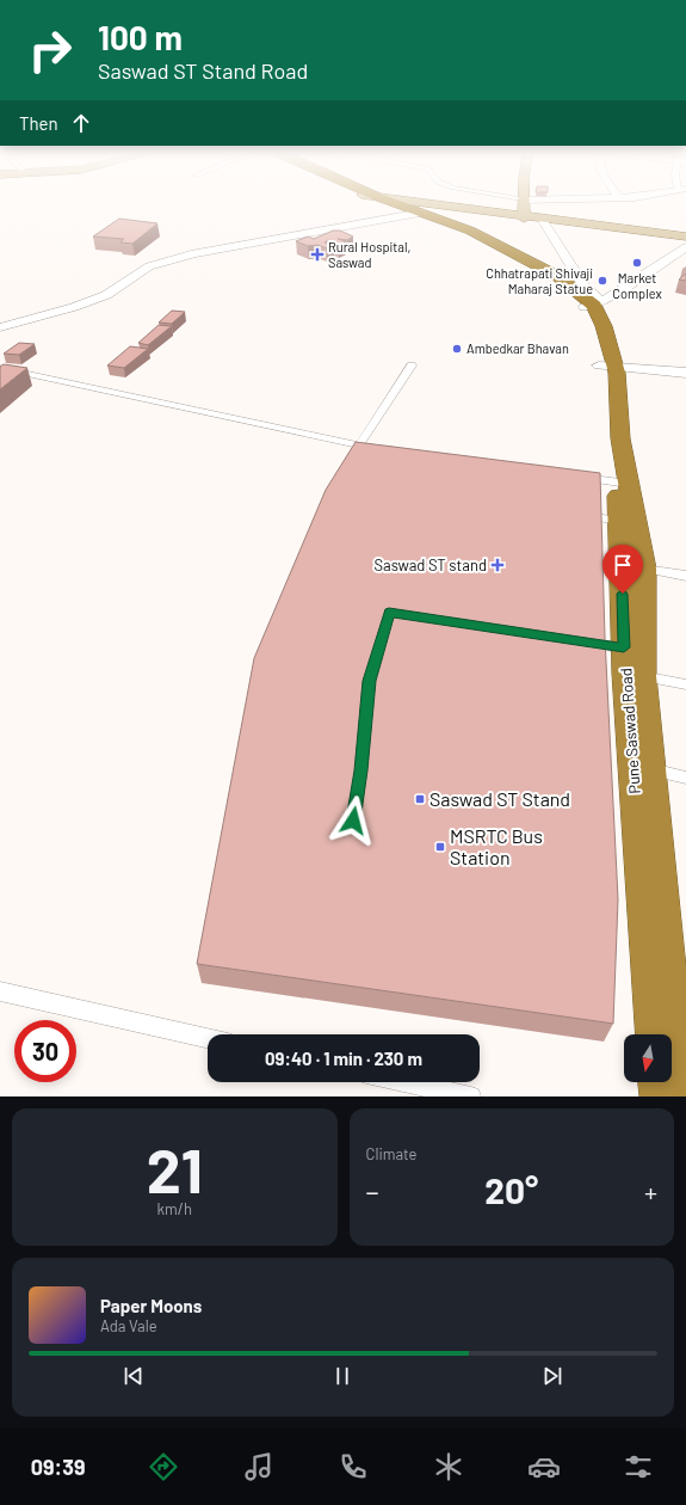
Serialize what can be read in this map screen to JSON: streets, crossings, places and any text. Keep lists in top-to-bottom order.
{
  "streets": {
    "highway": ["Pune Saswad Road"]
  },
  "places": {
    "health": ["Rural Hospital, Saswad", "Saswad ST stand"],
    "other": ["Market Complex", "Chhatrapati Shivaji Maharaj Statue", "Ambedkar Bhavan"],
    "transit": ["Saswad ST Stand", "MSRTC Bus Station"]
  },
  "north": "bottom",
  "page": {
    "turn": ["100 m", "Saswad ST Stand Road"],
    "then": "Then",
    "limit": "30",
    "trip": "09:40 · 1 min · 230 m",
    "tile": [
      ["21", "km/h"],
      "Climate"
    ],
    "heat": ["−", "20°", "+"],
    "song": ["Paper Moons", "Ada Vale"],
    "tabs": "09:39"
  }
}
